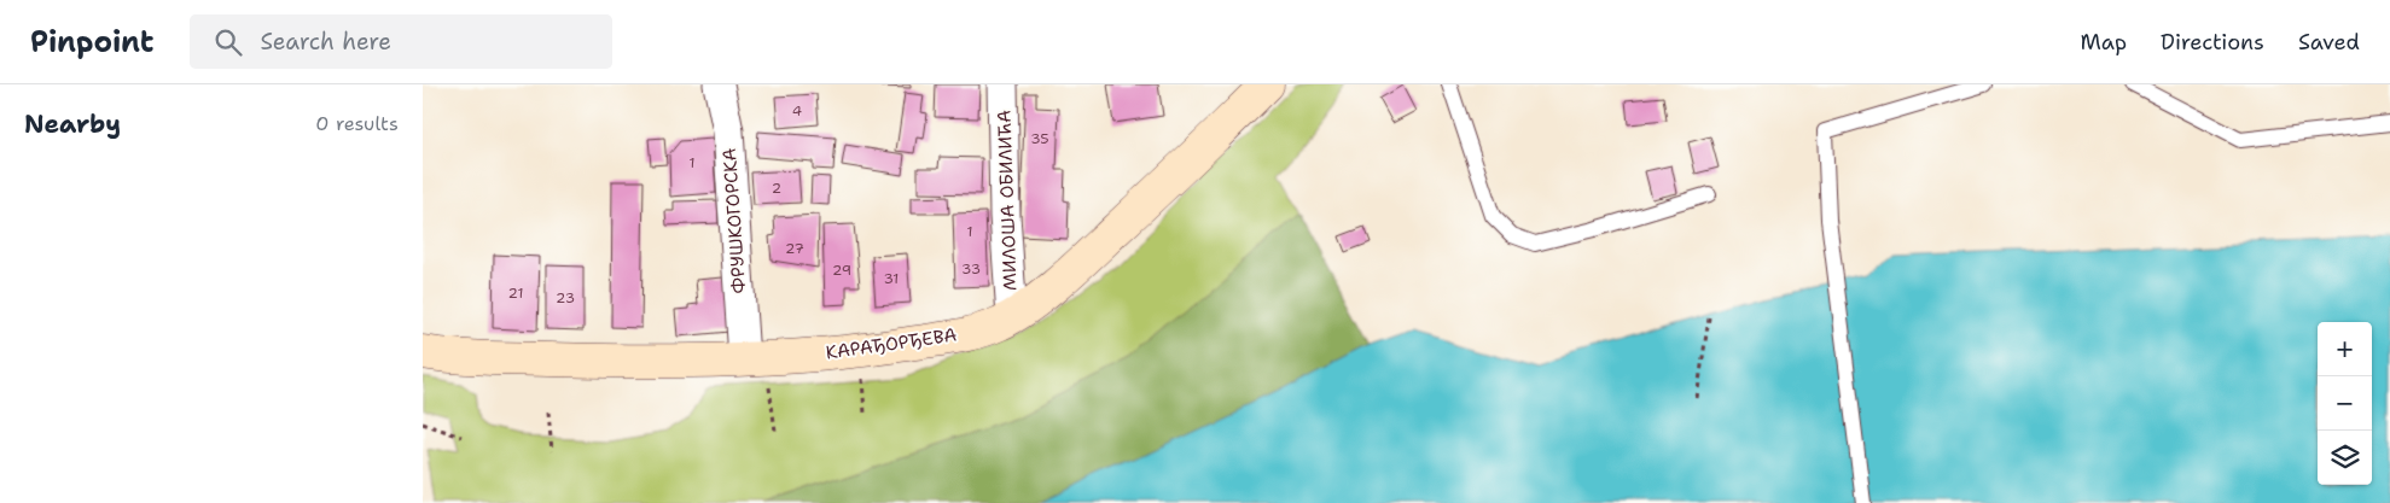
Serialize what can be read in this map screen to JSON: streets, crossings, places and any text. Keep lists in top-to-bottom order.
{
  "streets": {
    "main road": ["КАРАЂОРЂЕВА"],
    "street": ["МИЛОША ОБИЛИЋА", "ФРУШКОГОРСКА"]
  },
  "crossings": [
    ["МИЛОША ОБИЛИЋА", "КАРАЂОРЂЕВА"],
    ["ФРУШКОГОРСКА", "КАРАЂОРЂЕВА"]
  ],
  "house_numbers": [
    "4",
    "35",
    "1",
    "2",
    "1",
    "27",
    "33",
    "29",
    "31",
    "21",
    "23"
  ],
  "page": {
    "header": "Pinpoint",
    "search": "Search here",
    "nav": ["Map", "Directions", "Saved"],
    "heading": ["Nearby", "0 results"],
    "map_buttons": ["+", "−"]
  }
}
